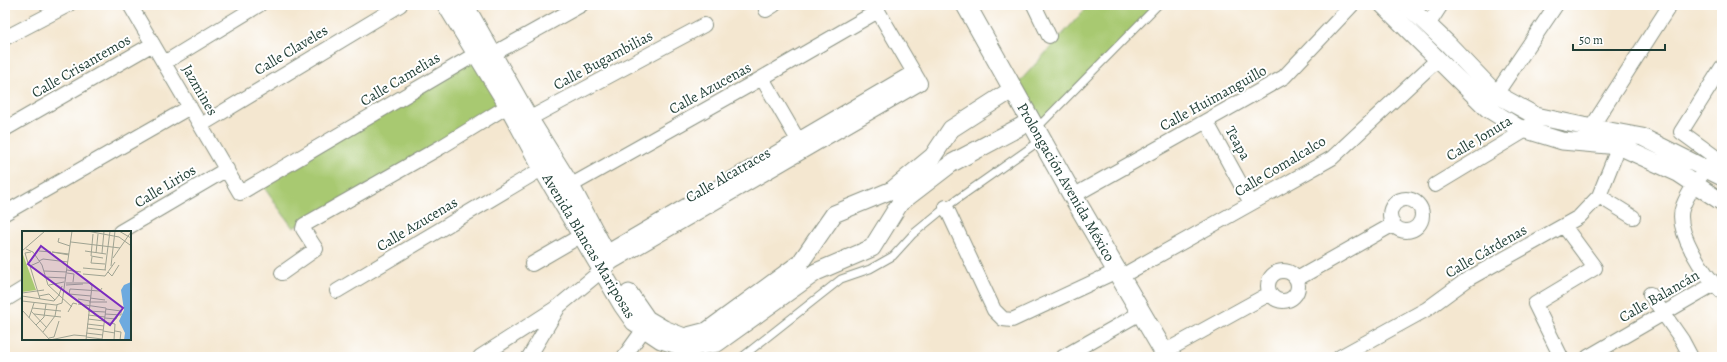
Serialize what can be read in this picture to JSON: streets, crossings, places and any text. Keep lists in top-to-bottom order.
{
  "streets": {
    "main road": ["Prolongación Avenida México"],
    "street": [
      "Calle Claveles",
      "Calle Bugambilias",
      "Calle Crisantemos",
      "Calle Camelias",
      "Calle Azucenas",
      "Jazmines",
      "Calle Huimanguillo",
      "Calle Jonuta",
      "Teapa",
      "Calle Comalcalco",
      "Calle Alcatraces",
      "Calle Lirios",
      "Avenida Blancas Mariposas",
      "Calle Cárdenas",
      "Calle Balancán"
    ]
  },
  "crossings": [
    ["Calle Claveles", "Jazmines"],
    ["Calle Bugambilias", "Avenida Blancas Mariposas"],
    ["Calle Crisantemos", "Jazmines"],
    ["Calle Camelias", "Jazmines"],
    ["Calle Camelias", "Avenida Blancas Mariposas"],
    ["Calle Azucenas", "Calle Alcatraces"],
    ["Calle Azucenas", "Avenida Blancas Mariposas"],
    ["Jazmines", "Calle Lirios"],
    ["Calle Huimanguillo", "Teapa"],
    ["Calle Huimanguillo", "Prolongación Avenida México"],
    ["Teapa", "Calle Comalcalco"],
    ["Calle Comalcalco", "Prolongación Avenida México"],
    ["Calle Alcatraces", "Avenida Blancas Mariposas"],
    ["Prolongación Avenida México", "Avenida Blancas Mariposas"]
  ],
  "scale_bar": "50 m"
}
